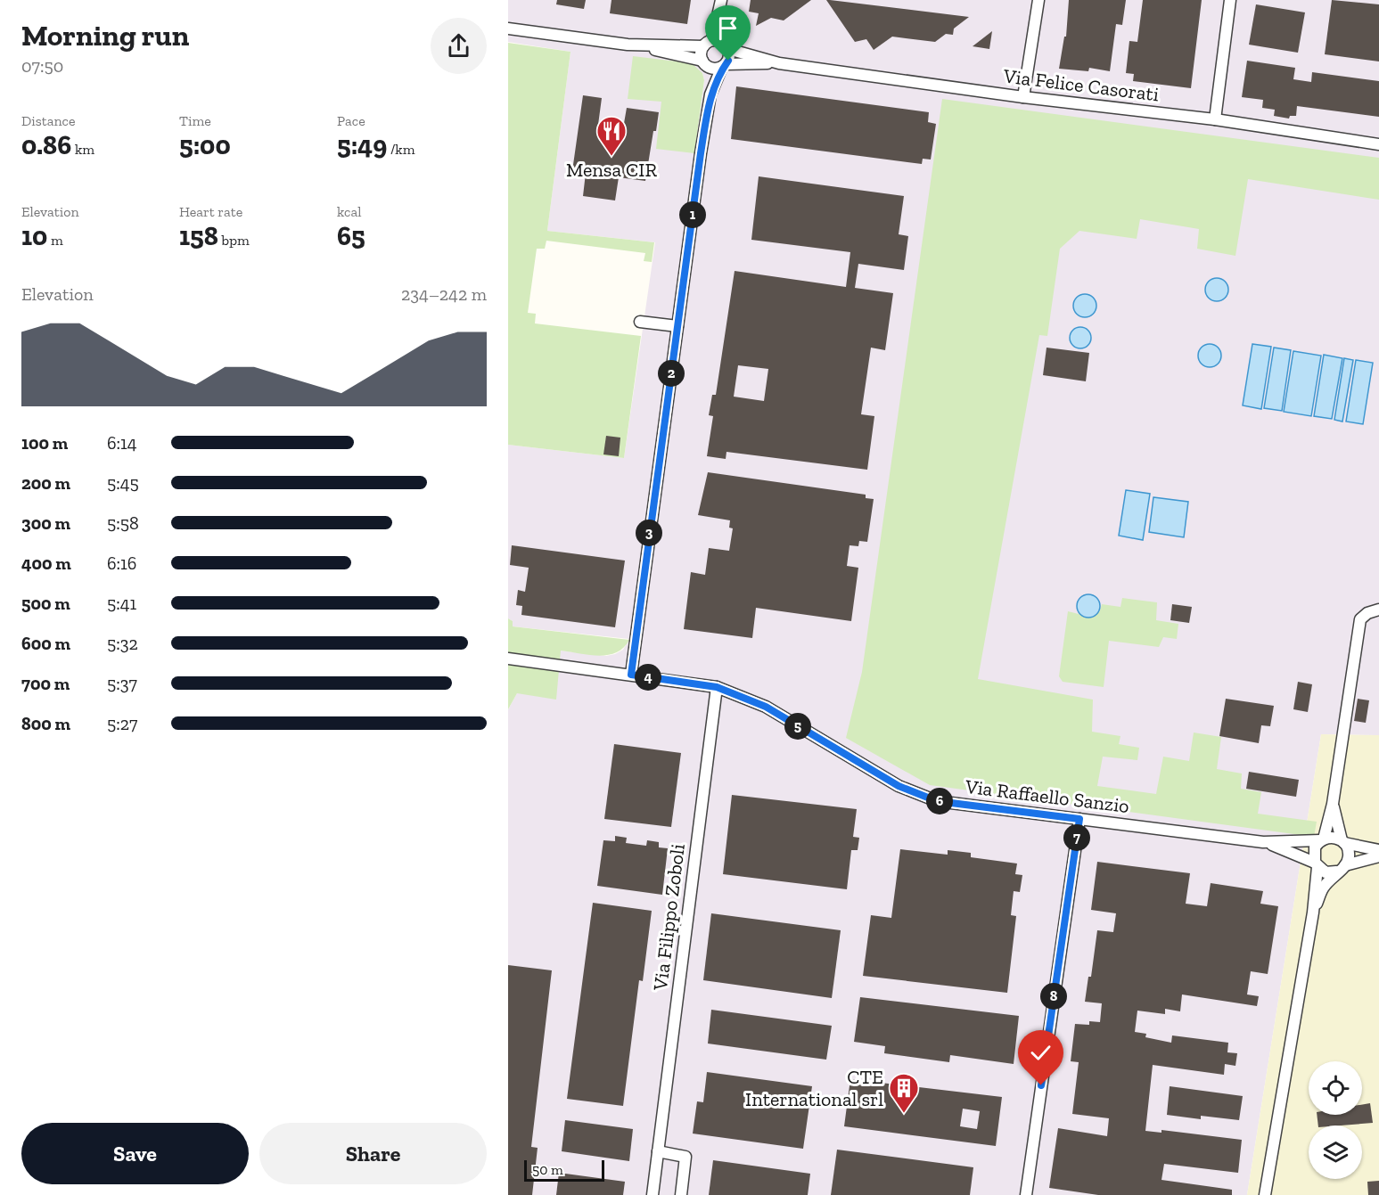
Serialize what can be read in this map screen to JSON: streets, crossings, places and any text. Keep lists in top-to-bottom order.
{
  "streets": {
    "street": ["Via Felice Casorati", "Via Raffaello Sanzio", "Via Filippo Zoboli"]
  },
  "crossings": [
    ["Via Raffaello Sanzio", "Via Filippo Zoboli"]
  ],
  "places": {
    "restaurant": ["Mensa CIR"],
    "building": ["CTE International srl"]
  },
  "scale_bar": "50 m",
  "page": {
    "heading": ["Morning run", "07:50"],
    "stats": [
      ["Distance", "0.86 km"],
      ["Time", "5:00"],
      ["Pace", "5:49 /km"],
      ["Elevation", "10 m"],
      ["Heart rate", "158 bpm"],
      ["kcal", "65"]
    ],
    "pins": [
      "1",
      "2",
      "3",
      "4",
      "5",
      "6",
      "7",
      "8"
    ],
    "chart": ["Elevation", "234–242 m"],
    "list": [
      {
        "name": "100 m",
        "note": "6:14"
      },
      {
        "name": "200 m",
        "note": "5:45"
      },
      {
        "name": "300 m",
        "note": "5:58"
      },
      {
        "name": "400 m",
        "note": "6:16"
      },
      {
        "name": "500 m",
        "note": "5:41"
      },
      {
        "name": "600 m",
        "note": "5:32"
      },
      {
        "name": "700 m",
        "note": "5:37"
      },
      {
        "name": "800 m",
        "note": "5:27"
      }
    ],
    "buttons": ["Save", "Share"],
    "scale": "50 m"
  }
}
